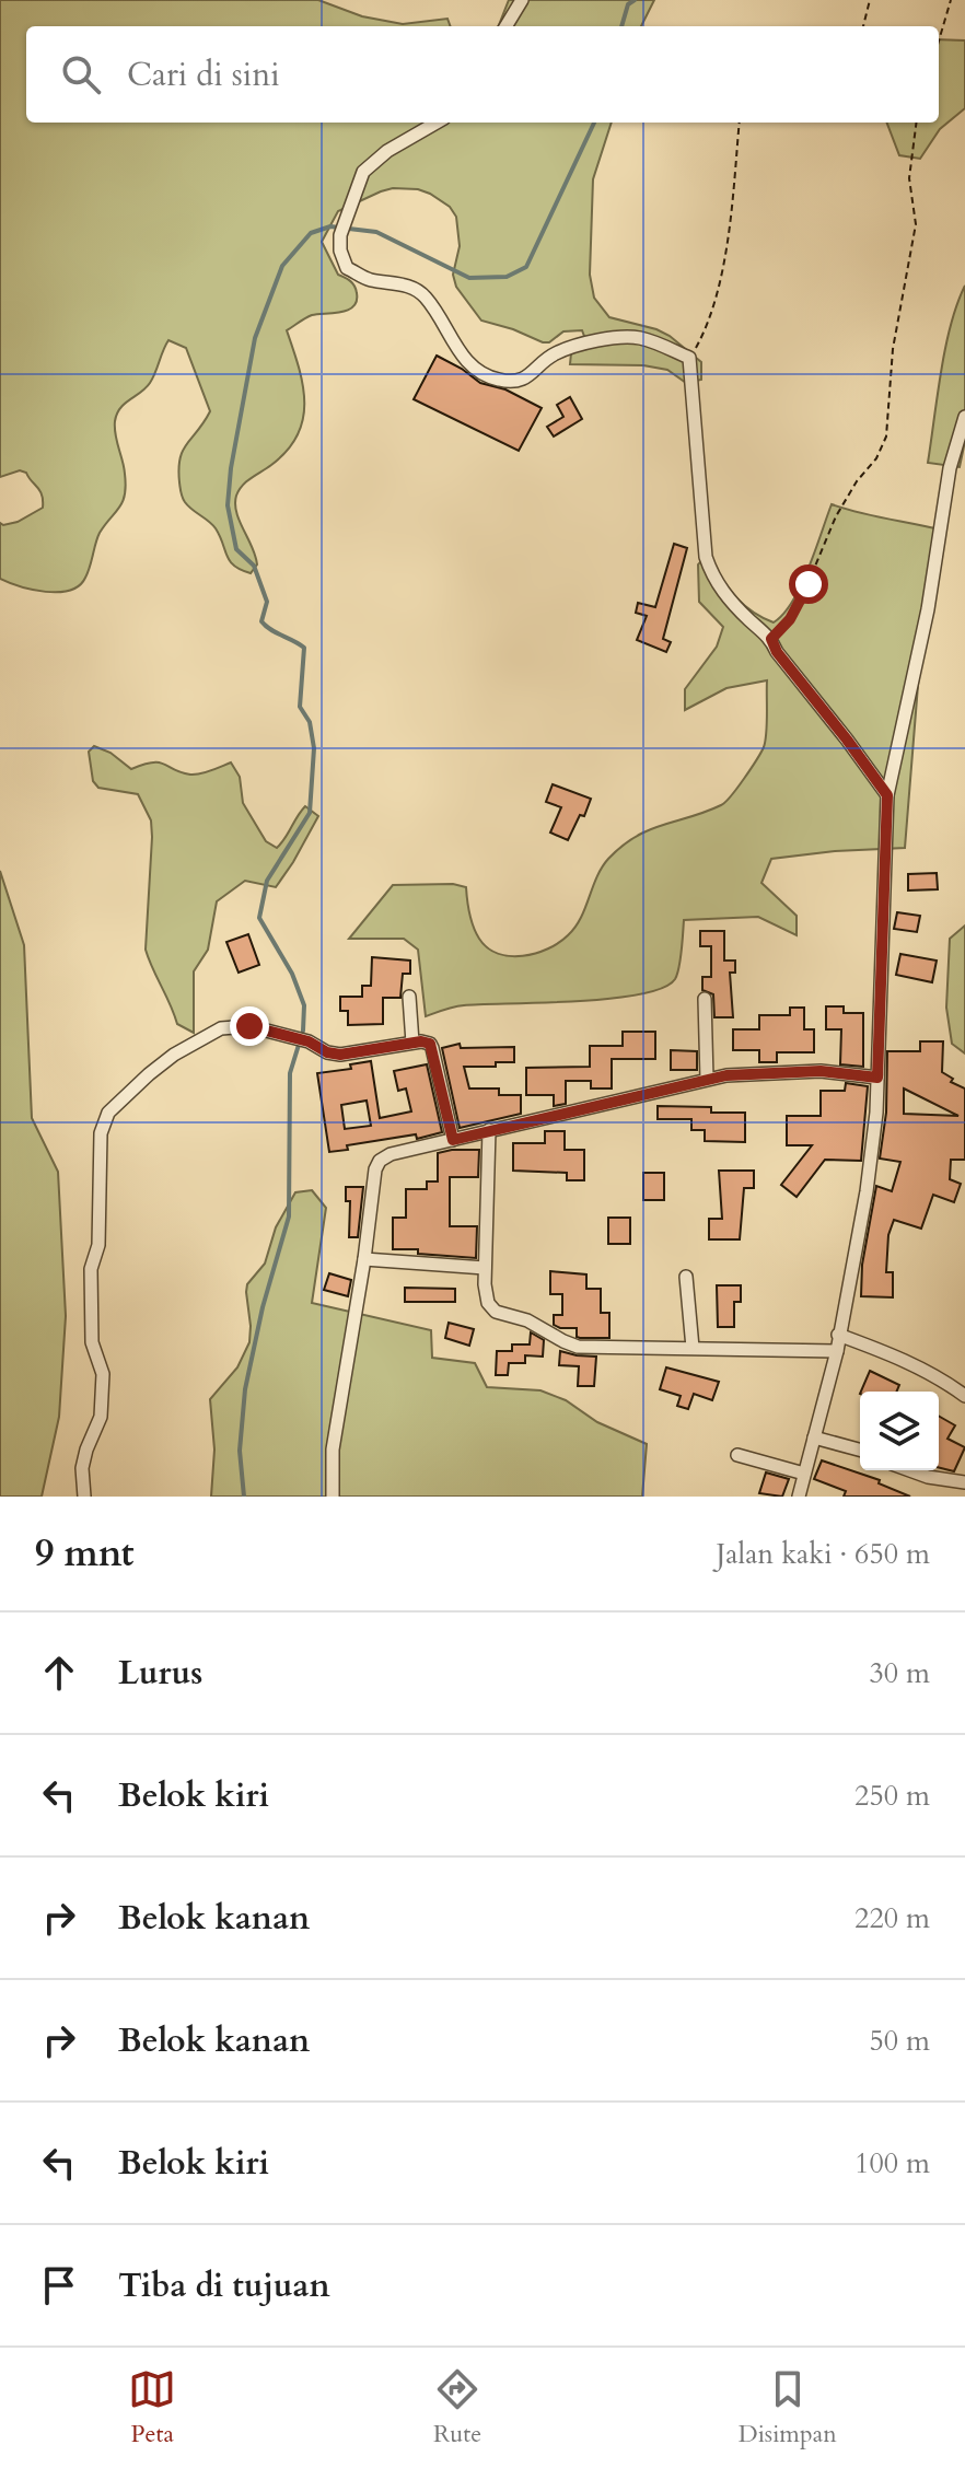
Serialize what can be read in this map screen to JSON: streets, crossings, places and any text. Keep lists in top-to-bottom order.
{
  "page": {
    "search": "Cari di sini",
    "heading": ["9 mnt", "Jalan kaki · 650 m"],
    "list": [
      ["Lurus", "30 m"],
      ["Belok kiri", "250 m"],
      ["Belok kanan", "220 m"],
      ["Belok kanan", "50 m"],
      ["Belok kiri", "100 m"],
      "Tiba di tujuan"
    ],
    "nav": ["Peta", "Rute", "Disimpan"]
  }
}
